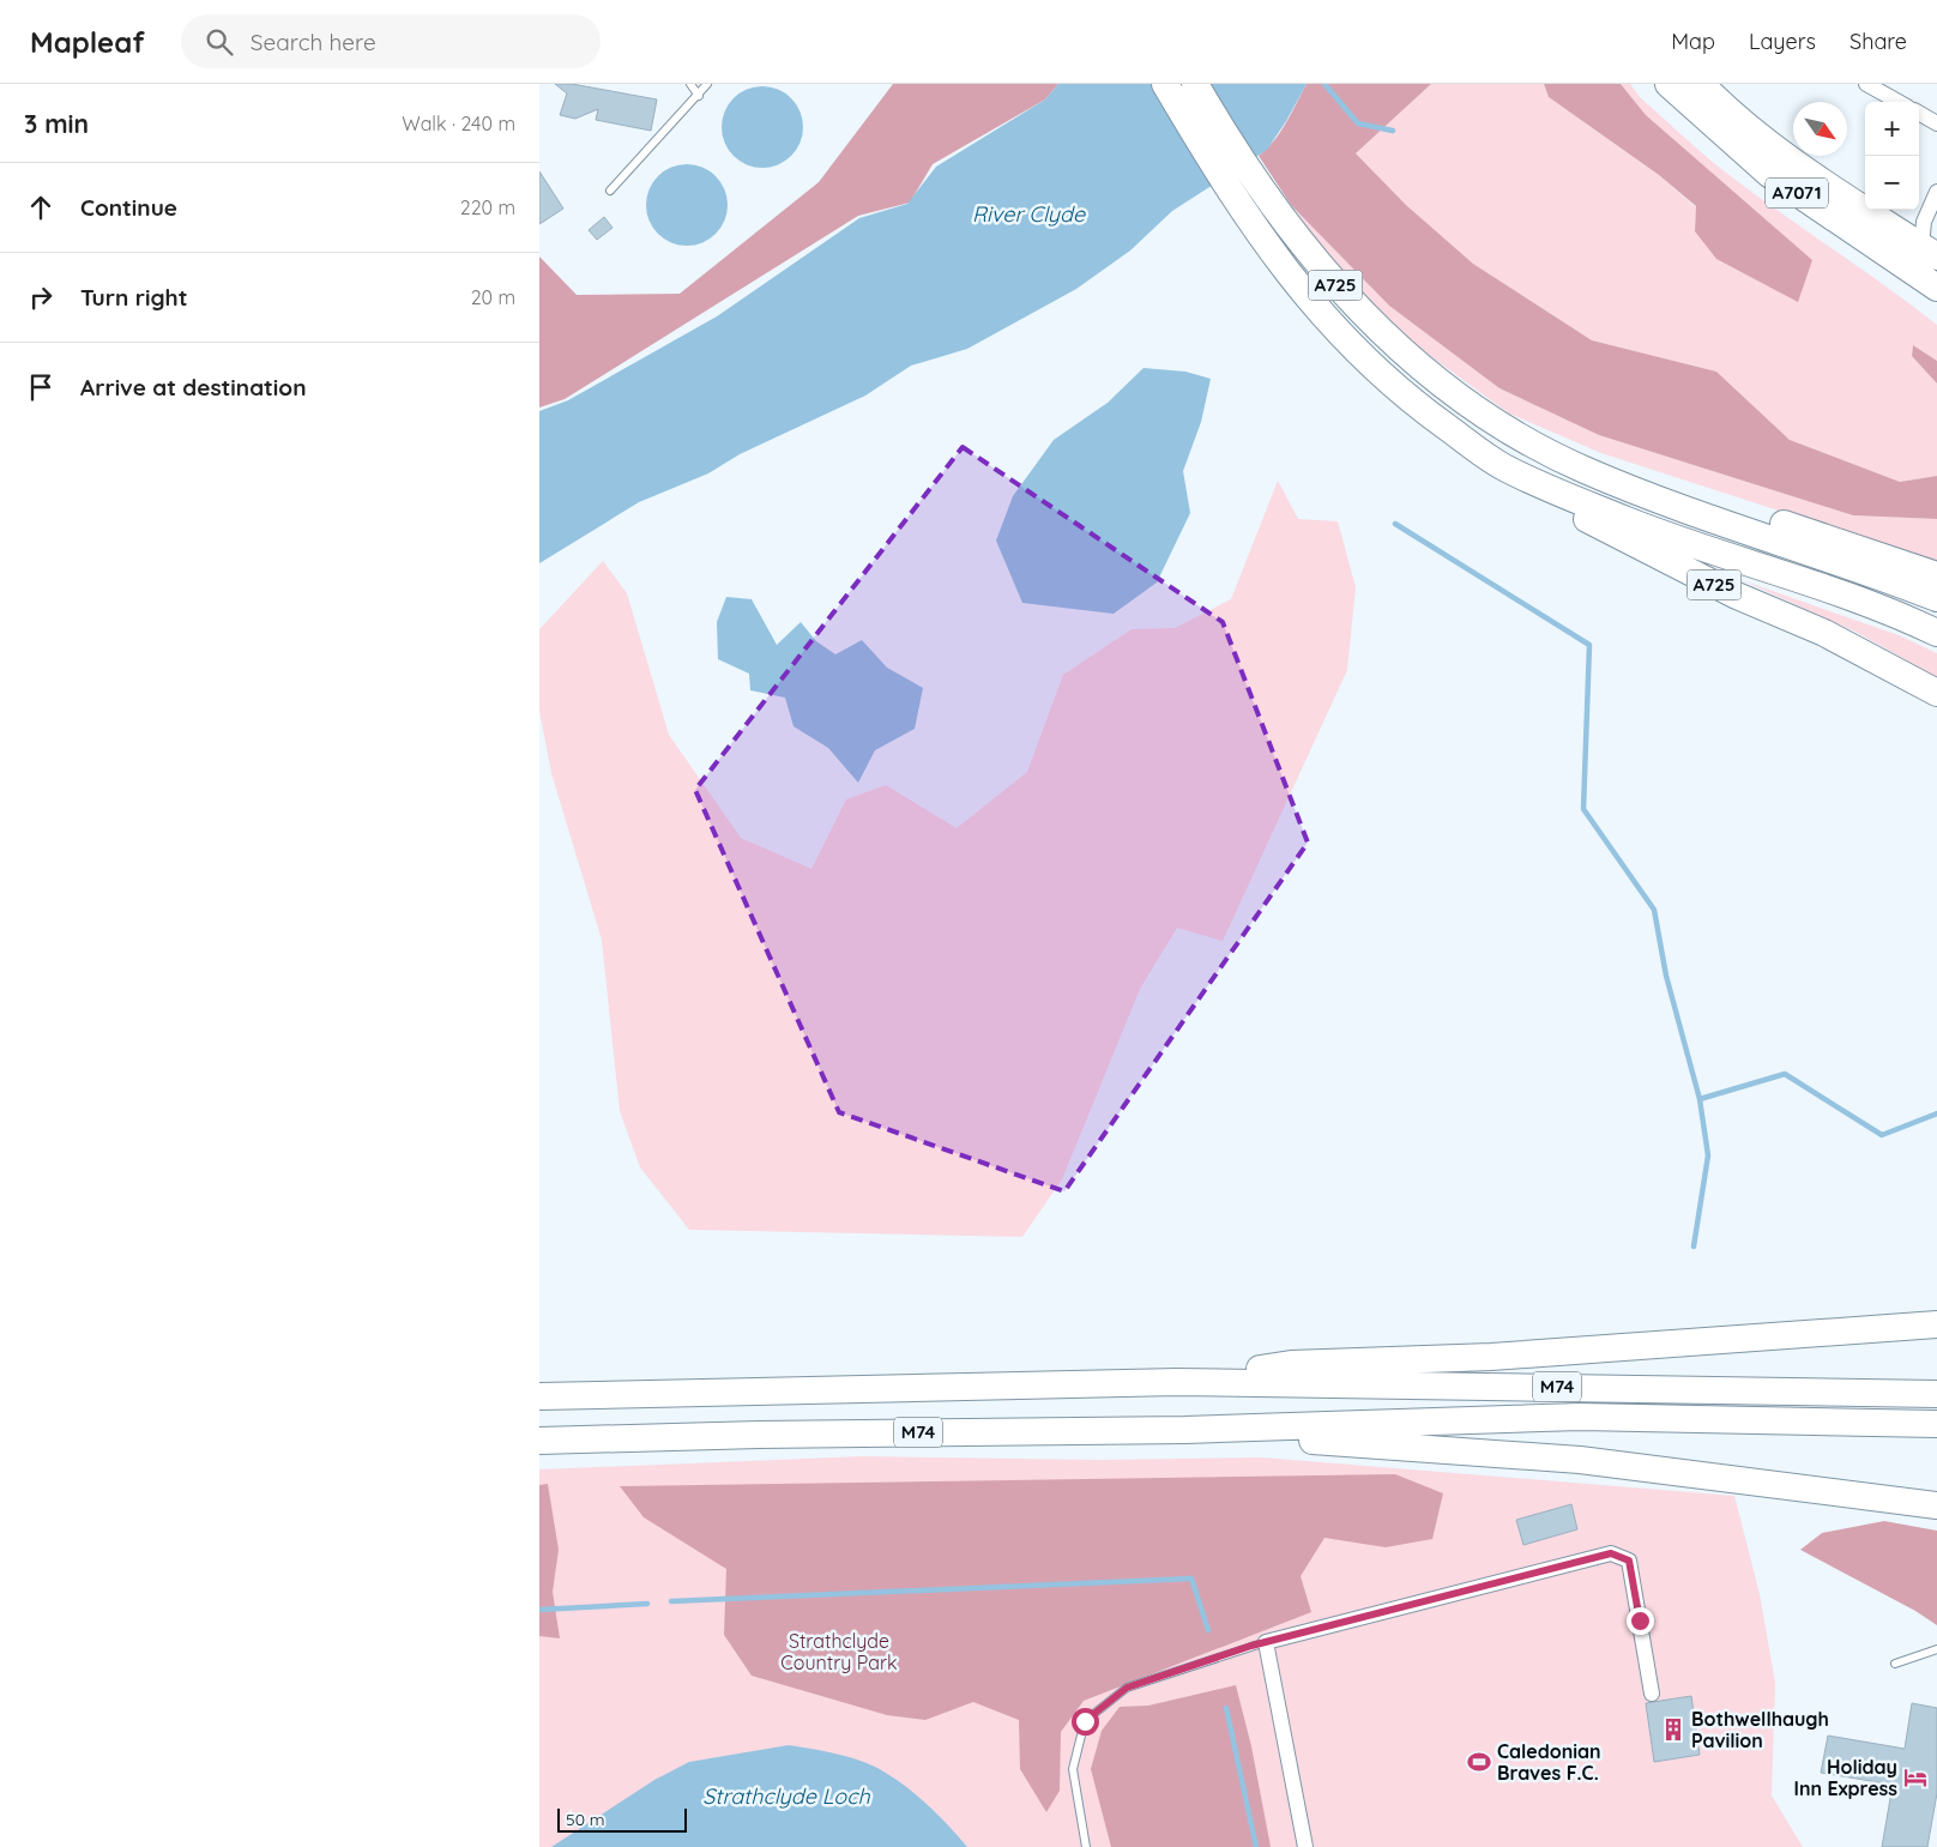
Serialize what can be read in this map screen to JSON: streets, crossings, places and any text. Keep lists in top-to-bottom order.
{
  "streets": {
    "highway": ["A7071", "A725", "M74"]
  },
  "water": ["River Clyde", "Strathclyde Loch"],
  "parks": ["Strathclyde Country Park"],
  "places": {
    "building": ["Bothwellhaugh Pavilion"],
    "sports": ["Caledonian Braves F.C."],
    "hotel": ["Holiday Inn Express"]
  },
  "scale_bar": "50 m",
  "north": "bottom right",
  "page": {
    "header": "Mapleaf",
    "search": "Search here",
    "nav": ["Map", "Layers", "Share"],
    "heading": ["3 min", "Walk · 240 m"],
    "map_buttons": ["+", "−"],
    "list": [
      ["Continue", "220 m"],
      ["Turn right", "20 m"],
      "Arrive at destination"
    ],
    "scale": "50 m"
  }
}
